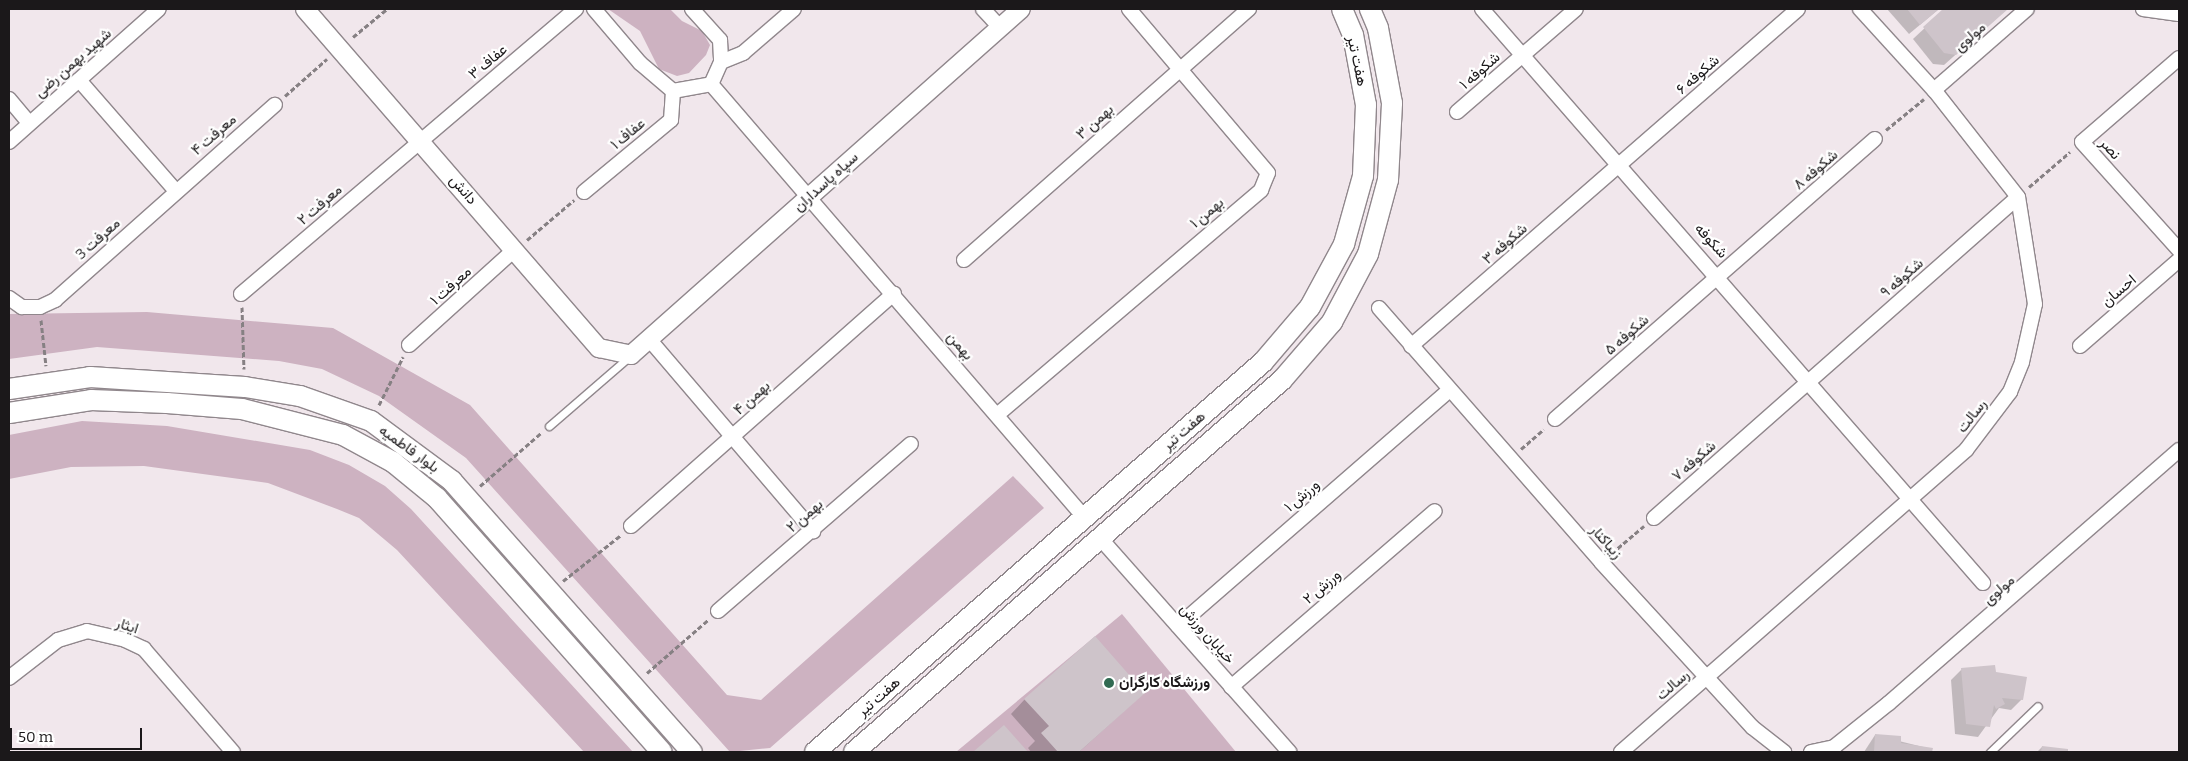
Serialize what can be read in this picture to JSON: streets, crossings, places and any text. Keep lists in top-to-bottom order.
{
  "streets": {
    "main road": ["هفت تیر", "بلوار فاطمیه"],
    "street": [
      "مولوی",
      "عفاف ۳",
      "شهید بهمن رضی",
      "شکوفه ۱",
      "شکوفه ۶",
      "بهمن ۳",
      "عفاف ۱",
      "معرفت ۴",
      "نصر",
      "شکوفه ۸",
      "سپاه پاسداران",
      "دانش",
      "معرفت ۲",
      "بهمن ۱",
      "معرفت 3",
      "شکوفه",
      "شکوفه ۳",
      "شکوفه ۹",
      "معرفت ۱",
      "احسان",
      "شکوفه ۵",
      "بهمن",
      "بهمن ۴",
      "رسالت",
      "شکوفه ۷",
      "ورزش ۱",
      "بهمن ۲",
      "زیباکنار",
      "ورزش ۲",
      "ایثار",
      "خیابان ورزش"
    ]
  },
  "crossings": [
    ["مولوی", "رسالت"],
    ["هفت تیر", "بهمن"],
    ["هفت تیر", "خیابان ورزش"],
    ["عفاف ۳", "دانش"],
    ["عفاف ۳", "معرفت ۲"],
    ["شکوفه ۱", "شکوفه"],
    ["شکوفه ۶", "شکوفه"],
    ["شکوفه ۶", "شکوفه ۳"],
    ["بهمن ۳", "بهمن ۱"],
    ["معرفت ۴", "معرفت 3"],
    ["شکوفه ۸", "شکوفه"],
    ["شکوفه ۸", "شکوفه ۵"],
    ["سپاه پاسداران", "دانش"],
    ["سپاه پاسداران", "بهمن"],
    ["دانش", "معرفت ۲"],
    ["دانش", "معرفت ۱"],
    ["بهمن ۱", "بهمن"],
    ["شکوفه", "شکوفه ۳"],
    ["شکوفه", "شکوفه ۹"],
    ["شکوفه", "شکوفه ۵"],
    ["شکوفه", "رسالت"],
    ["شکوفه", "شکوفه ۷"],
    ["شکوفه ۳", "زیباکنار"],
    ["شکوفه ۹", "رسالت"],
    ["شکوفه ۹", "شکوفه ۷"],
    ["بهمن", "بهمن ۴"],
    ["رسالت", "زیباکنار"],
    ["ورزش ۱", "زیباکنار"],
    ["ورزش ۱", "خیابان ورزش"],
    ["ورزش ۲", "خیابان ورزش"]
  ],
  "places": ["ورزشگاه کارگران"],
  "scale_bar": "50 m"
}
